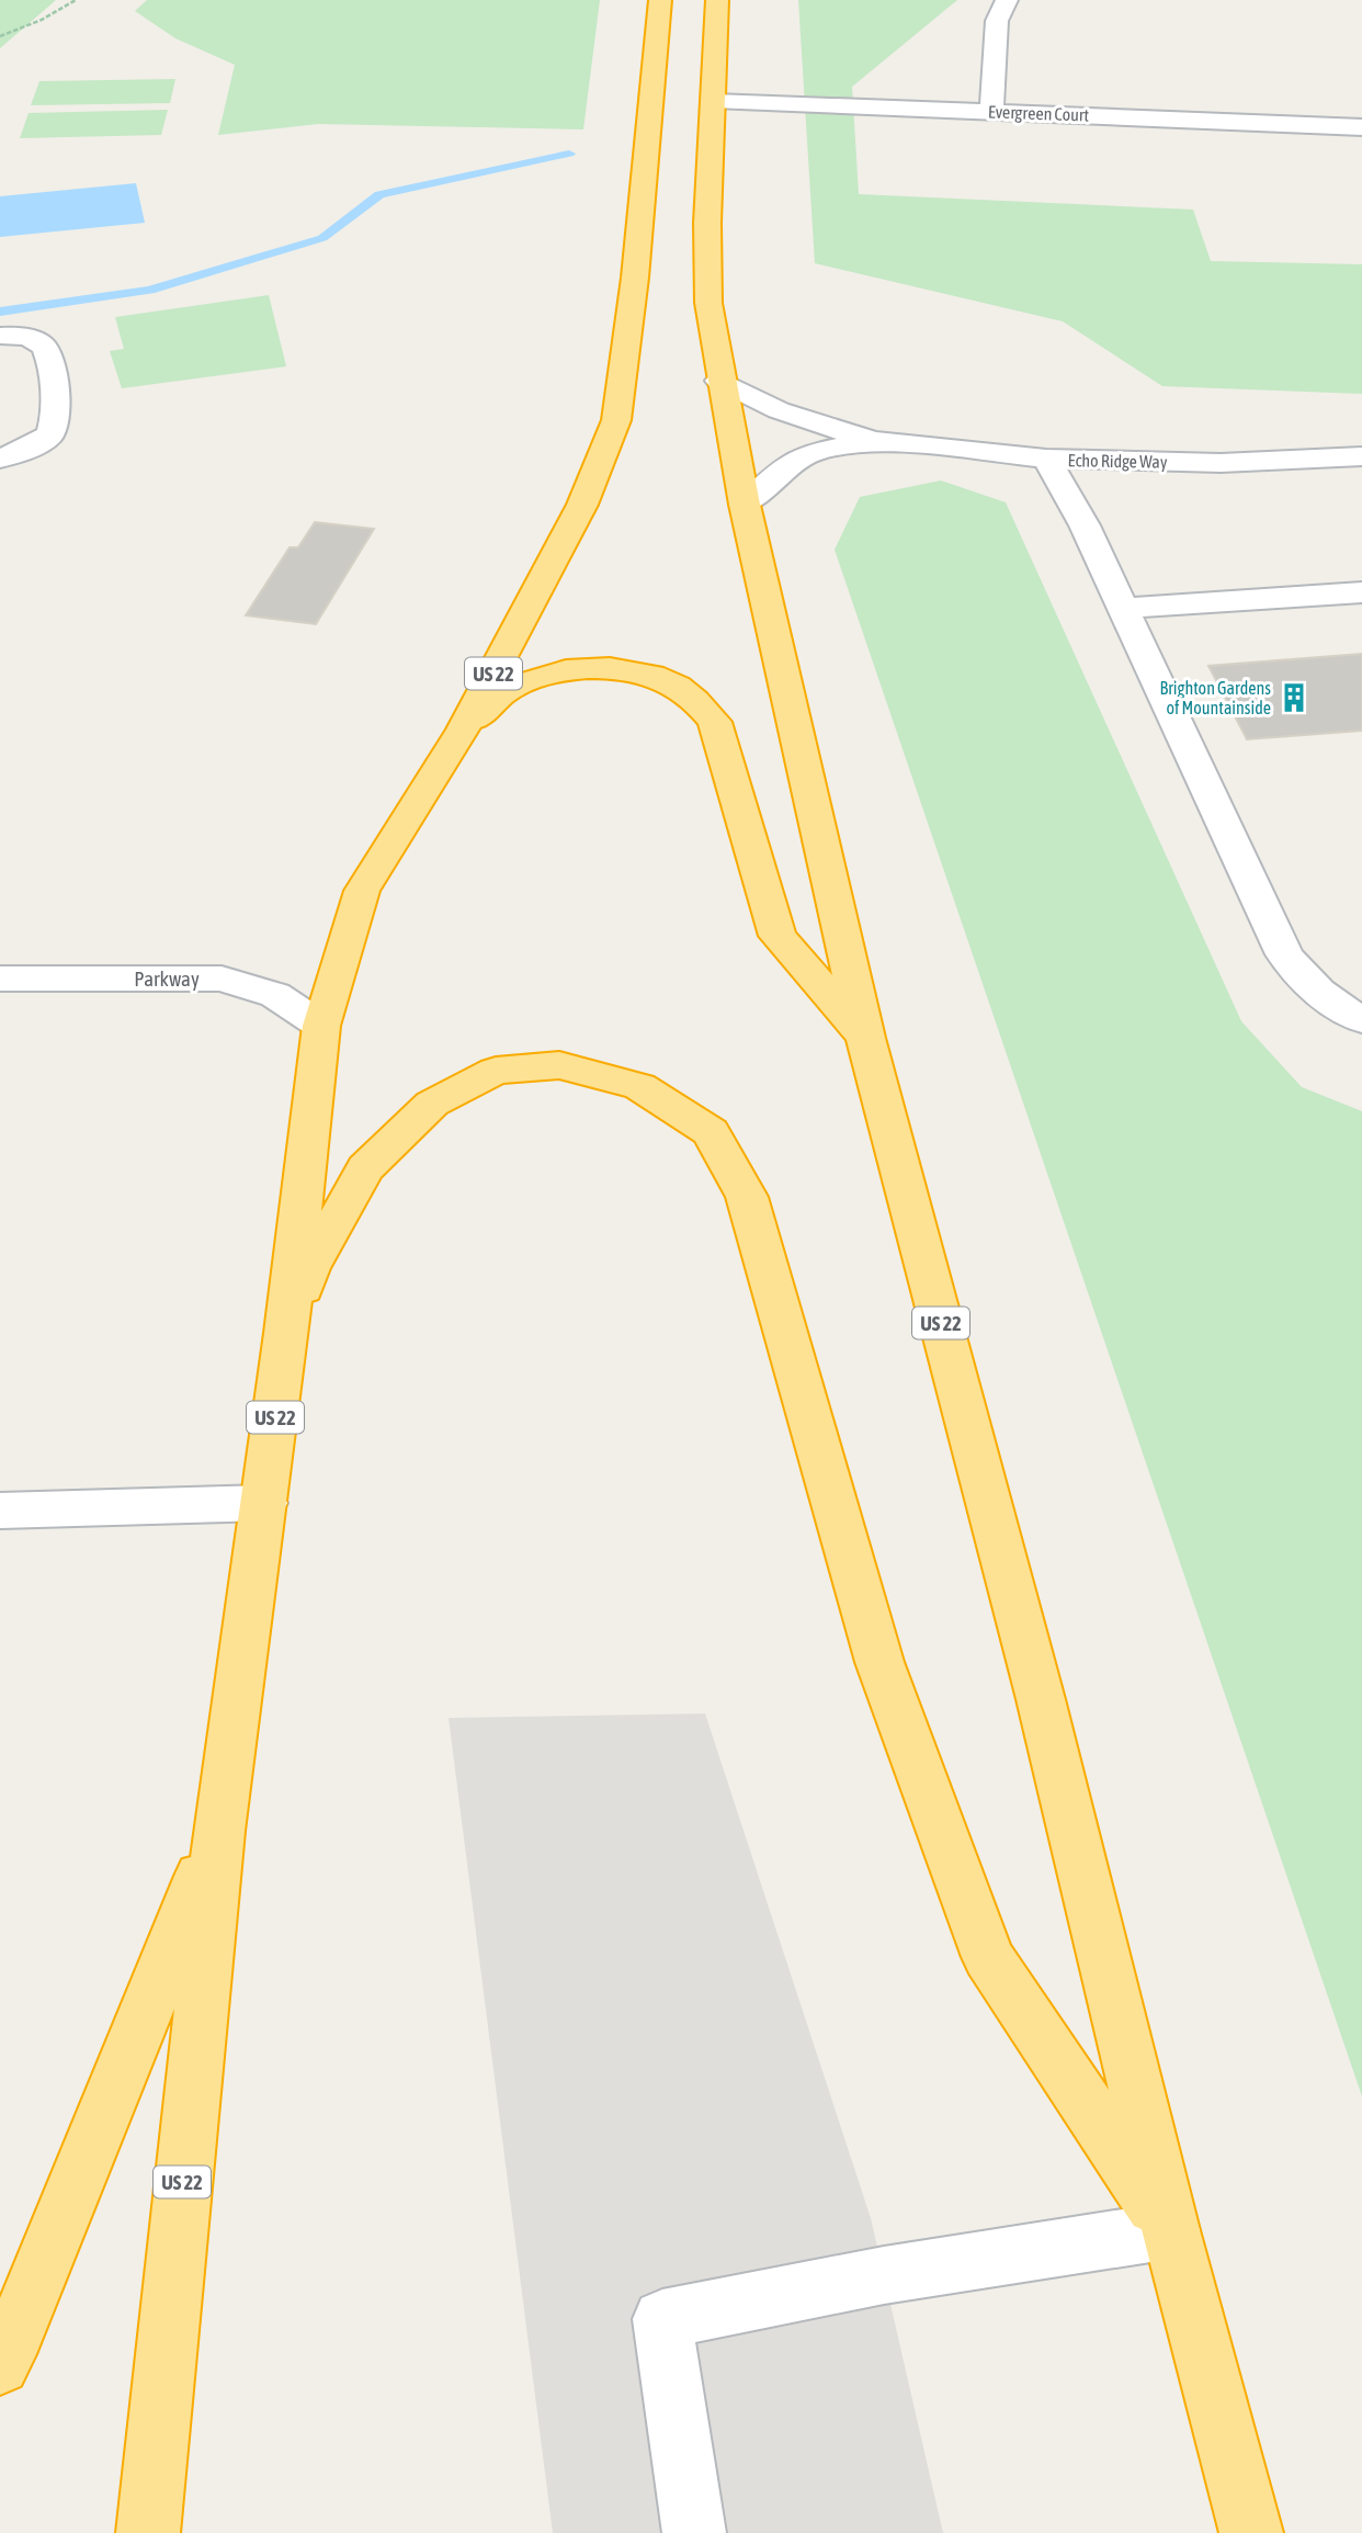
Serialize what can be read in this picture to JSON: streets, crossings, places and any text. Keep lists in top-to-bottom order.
{
  "streets": {
    "highway": ["US 22"],
    "street": ["Evergreen Court", "Echo Ridge Way", "Parkway"]
  },
  "crossings": [
    ["Evergreen Court", "US 22"],
    ["Echo Ridge Way", "US 22"],
    ["US 22", "Parkway"]
  ],
  "places": {
    "building": ["Brighton Gardens of Mountainside"]
  }
}
